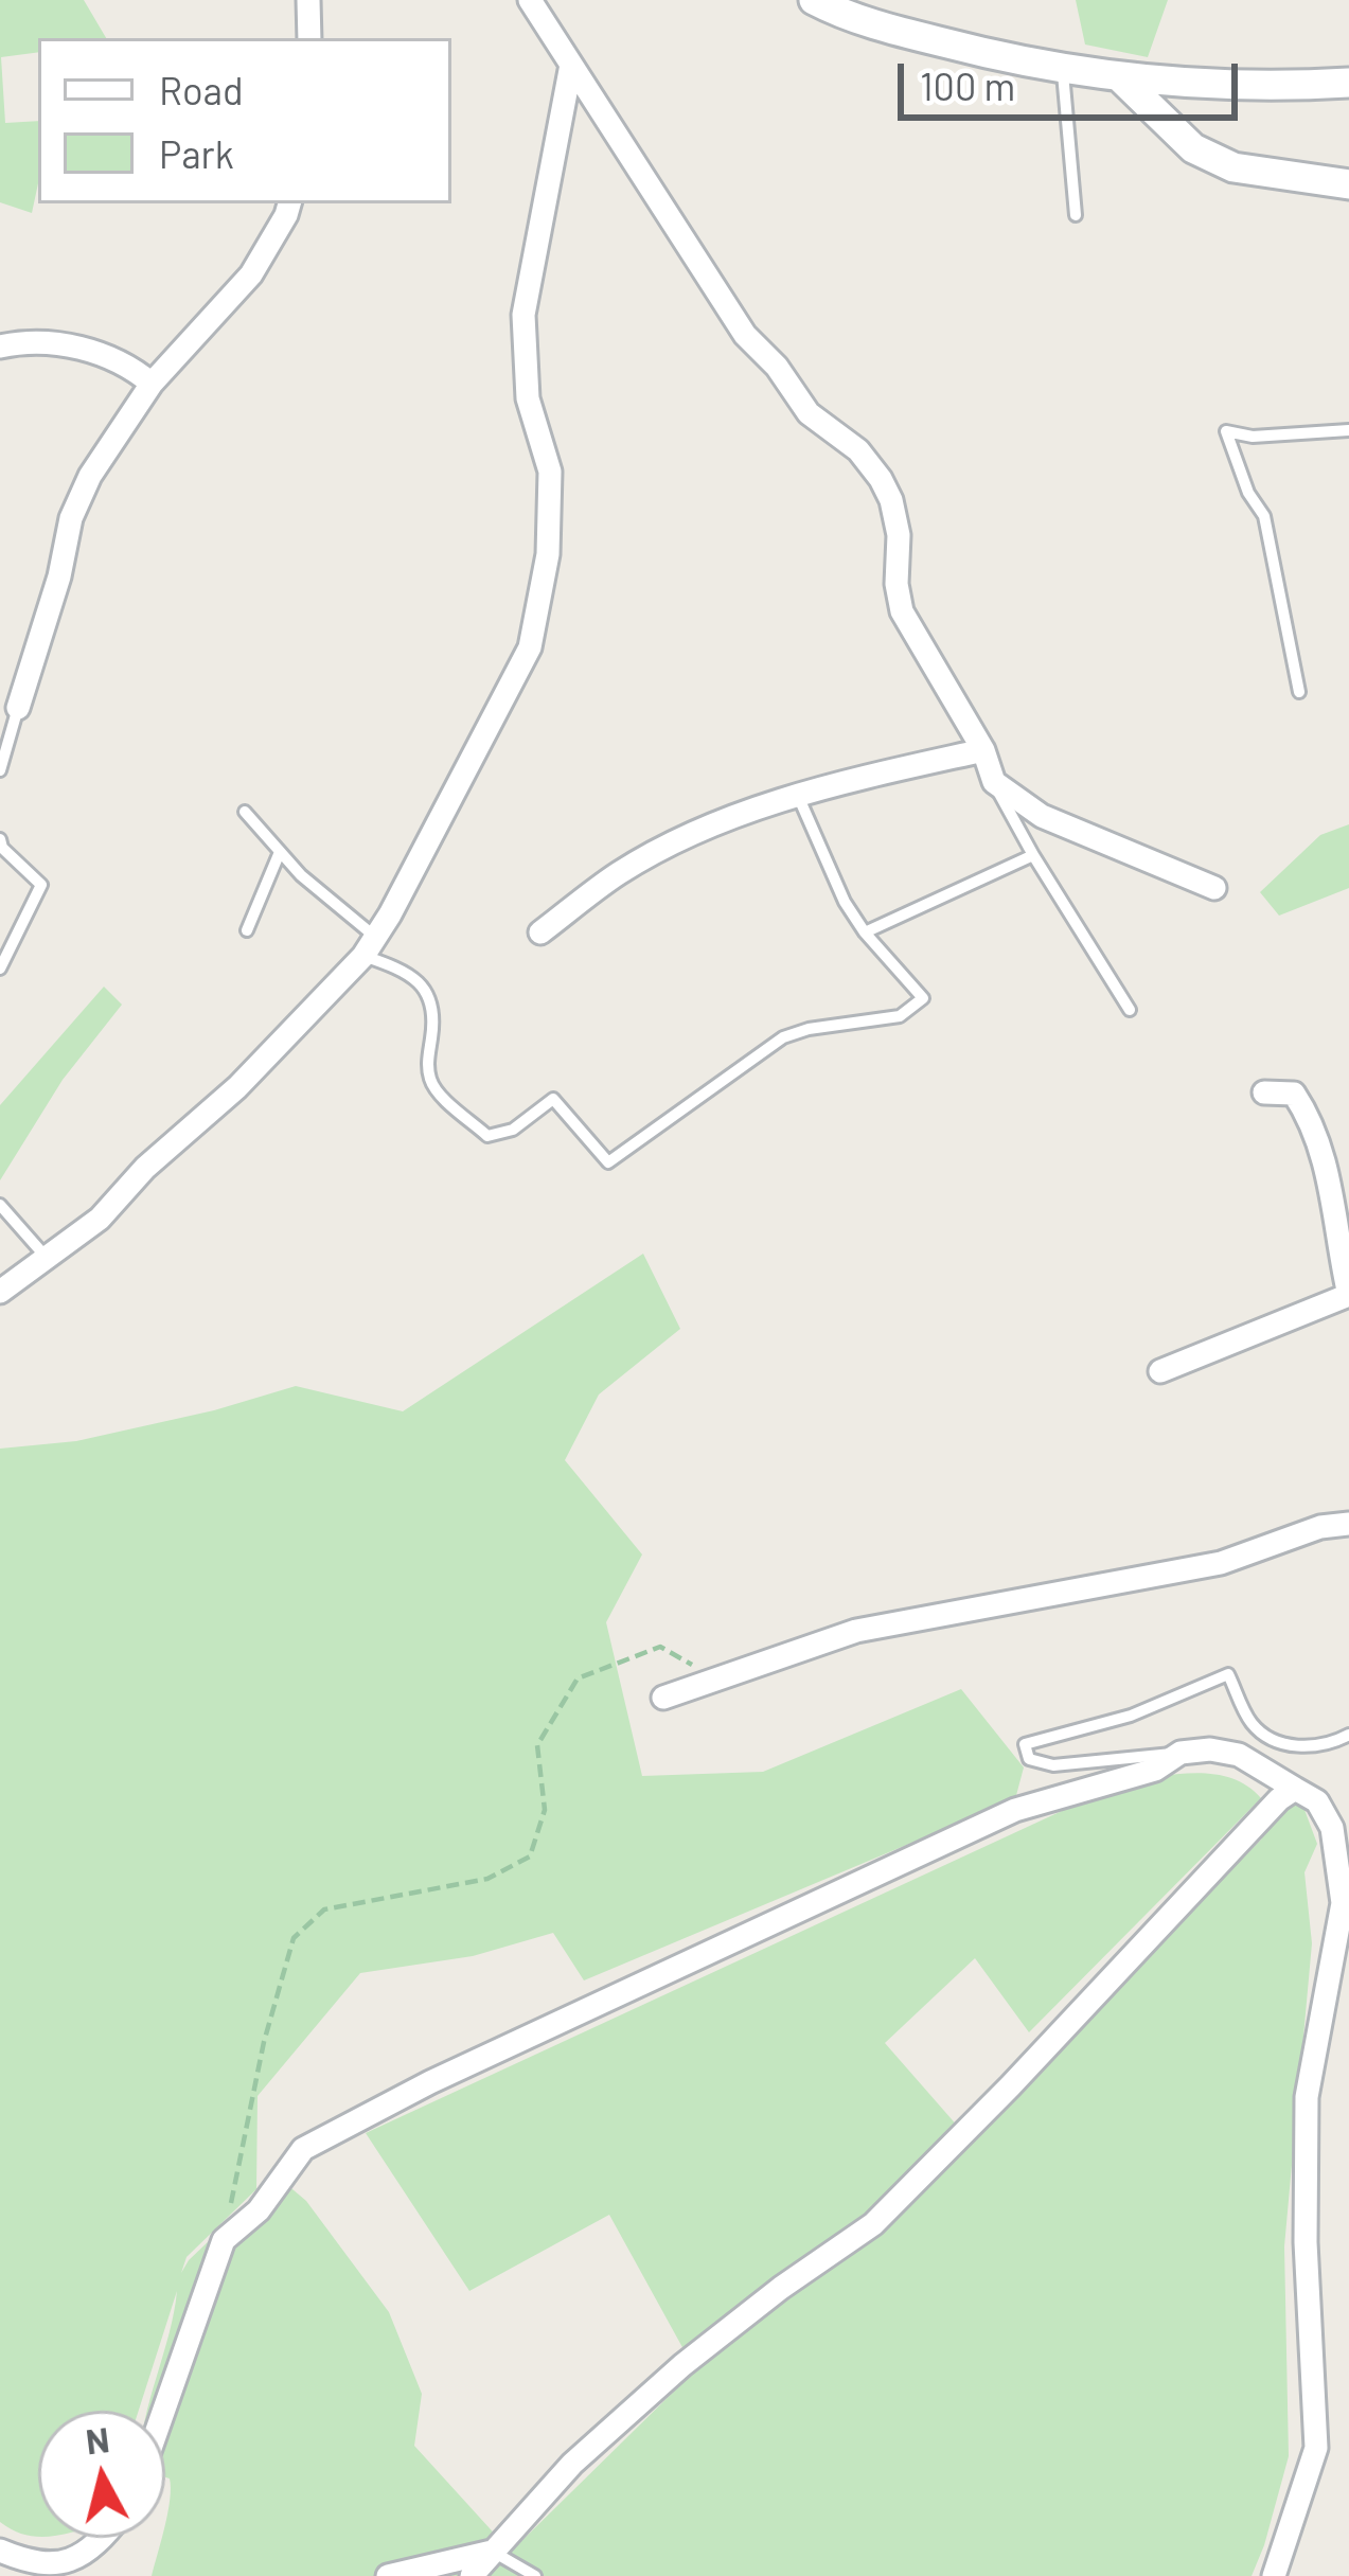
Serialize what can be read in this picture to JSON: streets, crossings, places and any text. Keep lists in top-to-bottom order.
{
  "legend": ["Road", "Park"],
  "scale_bar": "100 m",
  "north": "top"
}
